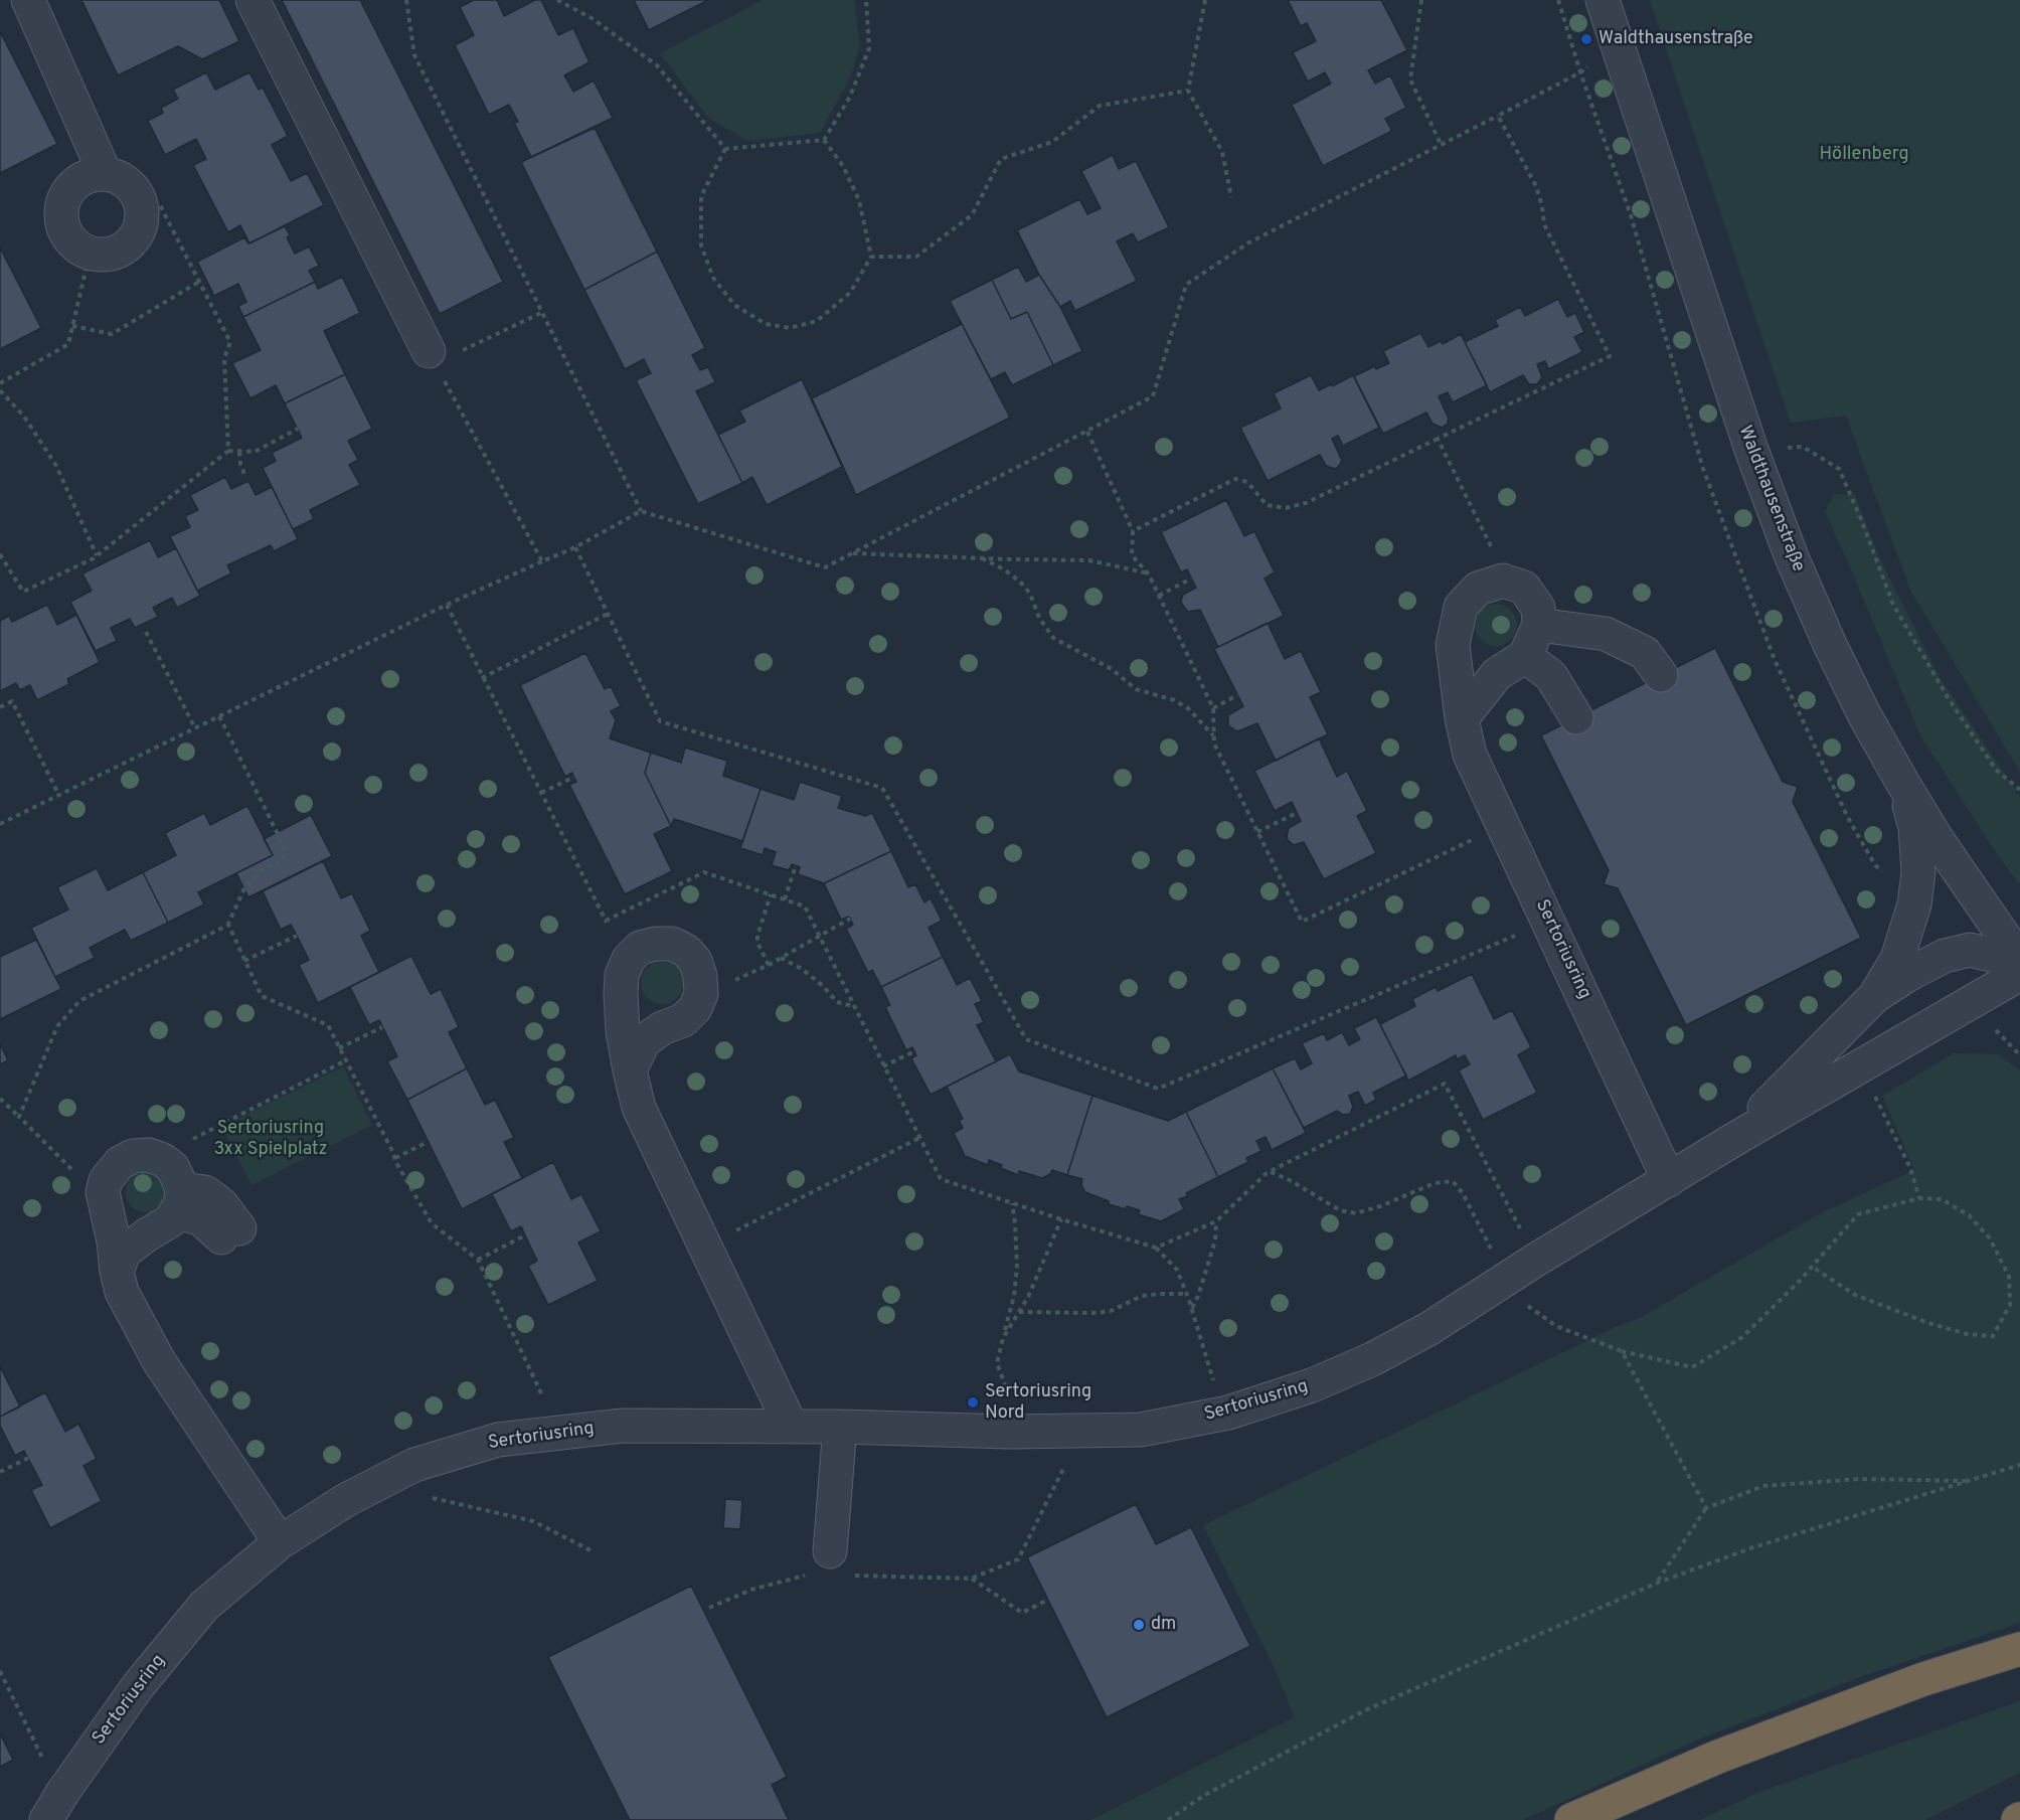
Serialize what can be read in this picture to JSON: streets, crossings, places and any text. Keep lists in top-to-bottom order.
{
  "streets": {
    "street": ["Waldthausenstraße", "Sertoriusring"]
  },
  "crossings": [
    ["Waldthausenstraße", "Sertoriusring"]
  ],
  "parks": ["Höllenberg", "Sertoriusring 3xx Spielplatz"],
  "places": ["Waldthausenstraße", "Sertoriusring Nord", "dm"]
}
